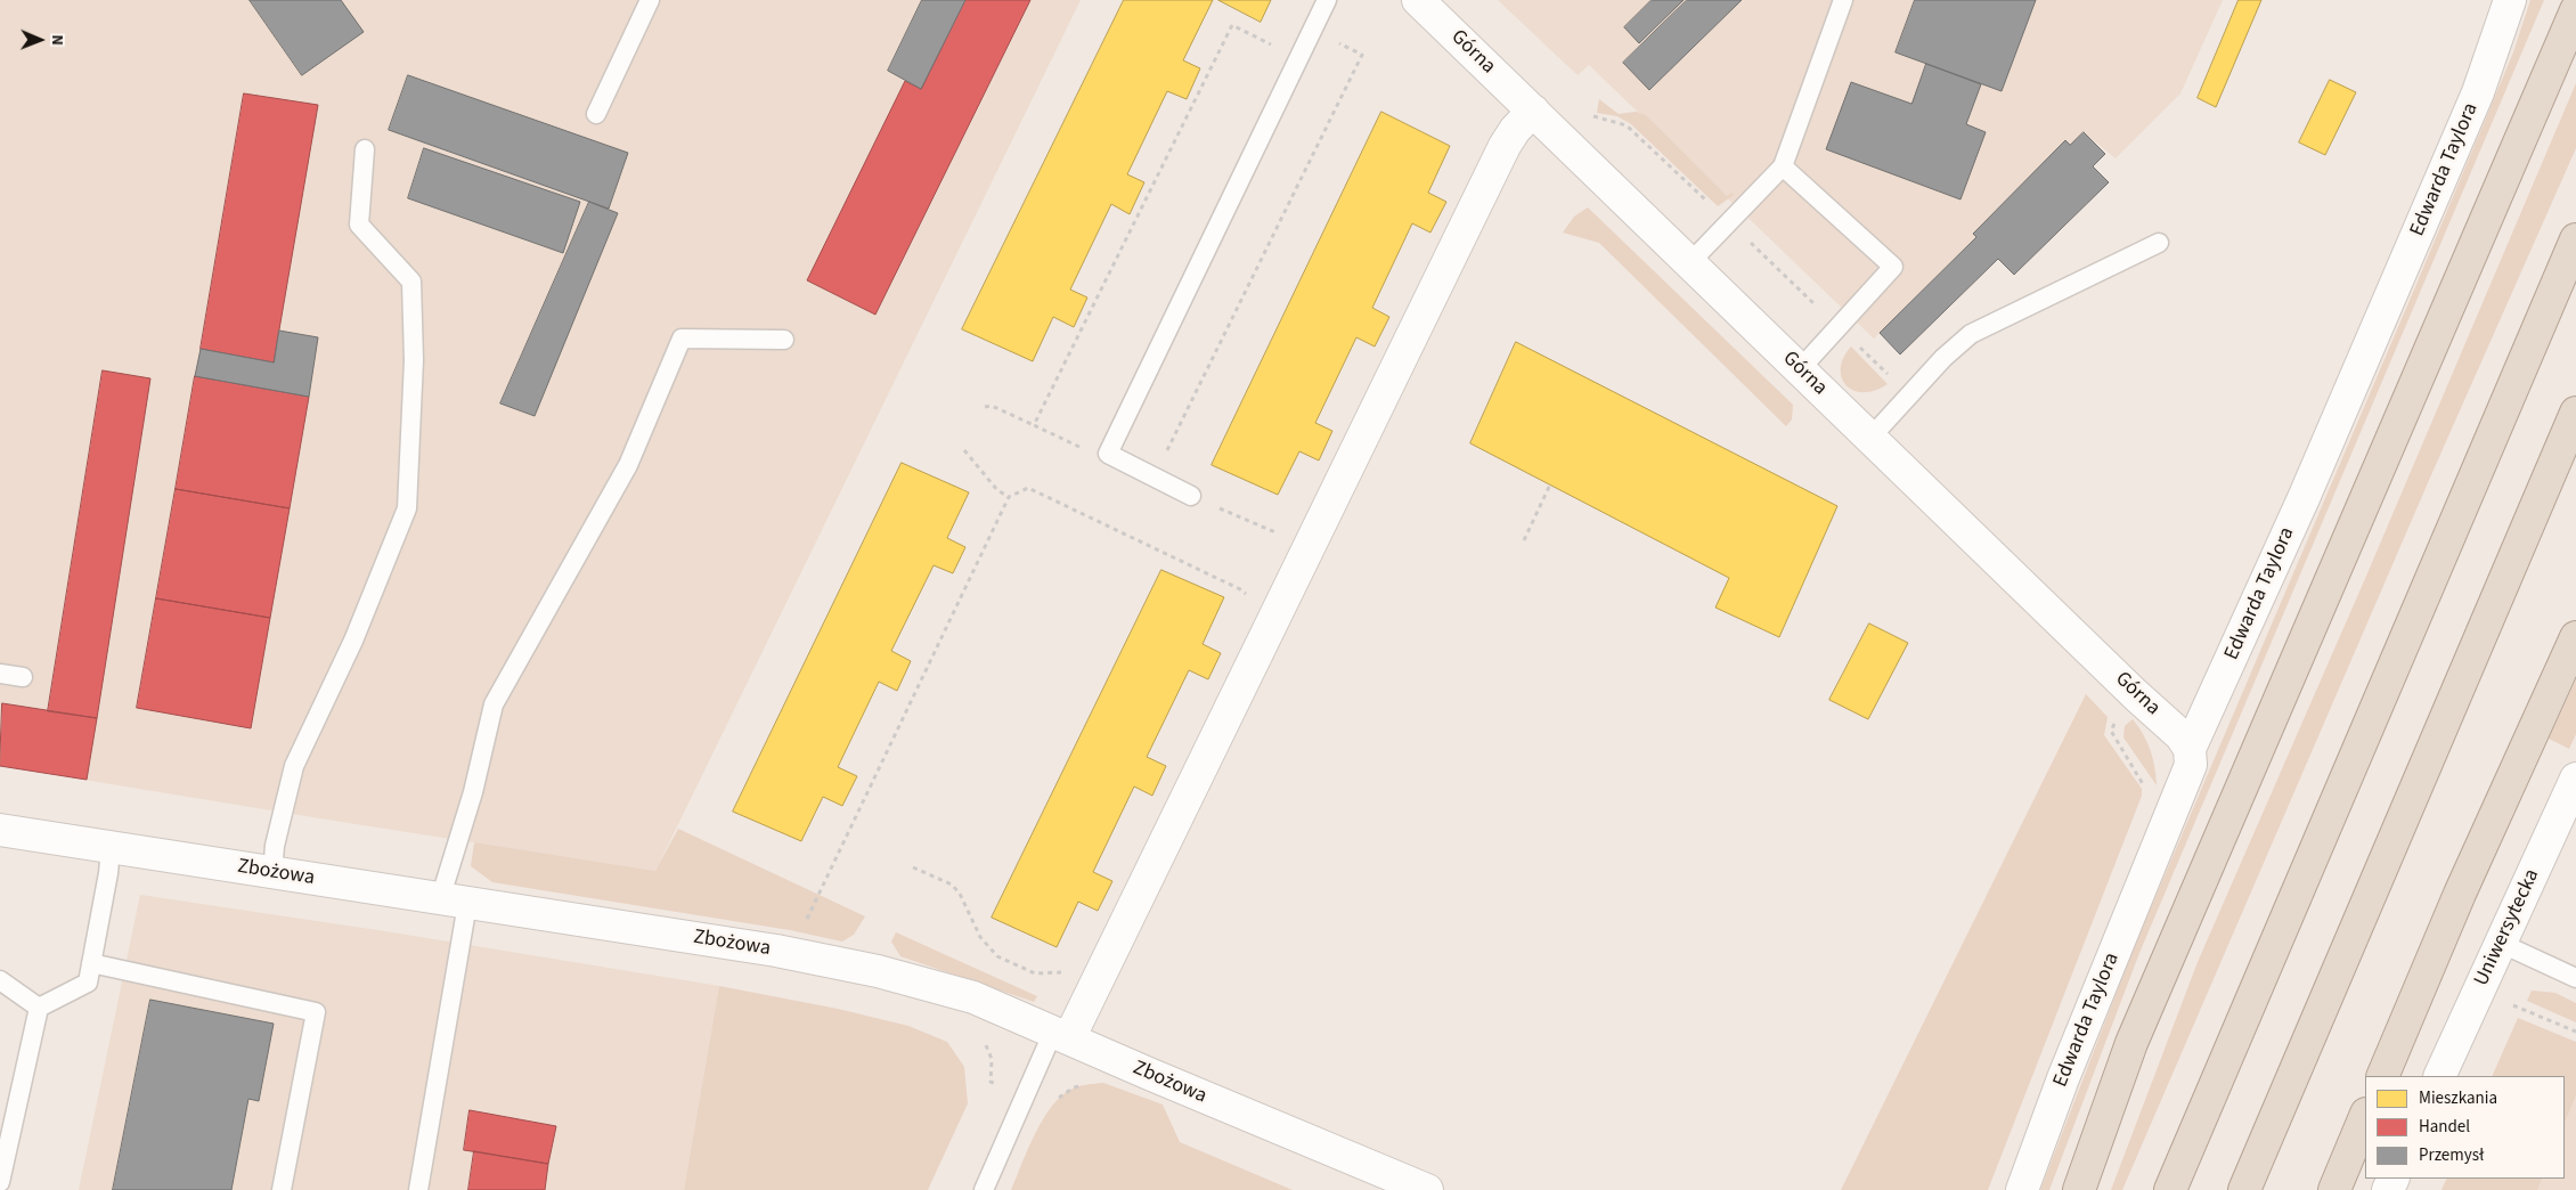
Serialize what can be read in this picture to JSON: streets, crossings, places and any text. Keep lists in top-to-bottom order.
{
  "streets": {
    "street": [
      "Górna",
      "Edwarda Taylora",
      "Zbożowa",
      "Uniwersytecka"
    ]
  },
  "crossings": [
    ["Górna", "Edwarda Taylora"]
  ],
  "legend": ["Mieszkania", "Handel", "Przemysł"],
  "north": "right"
}
